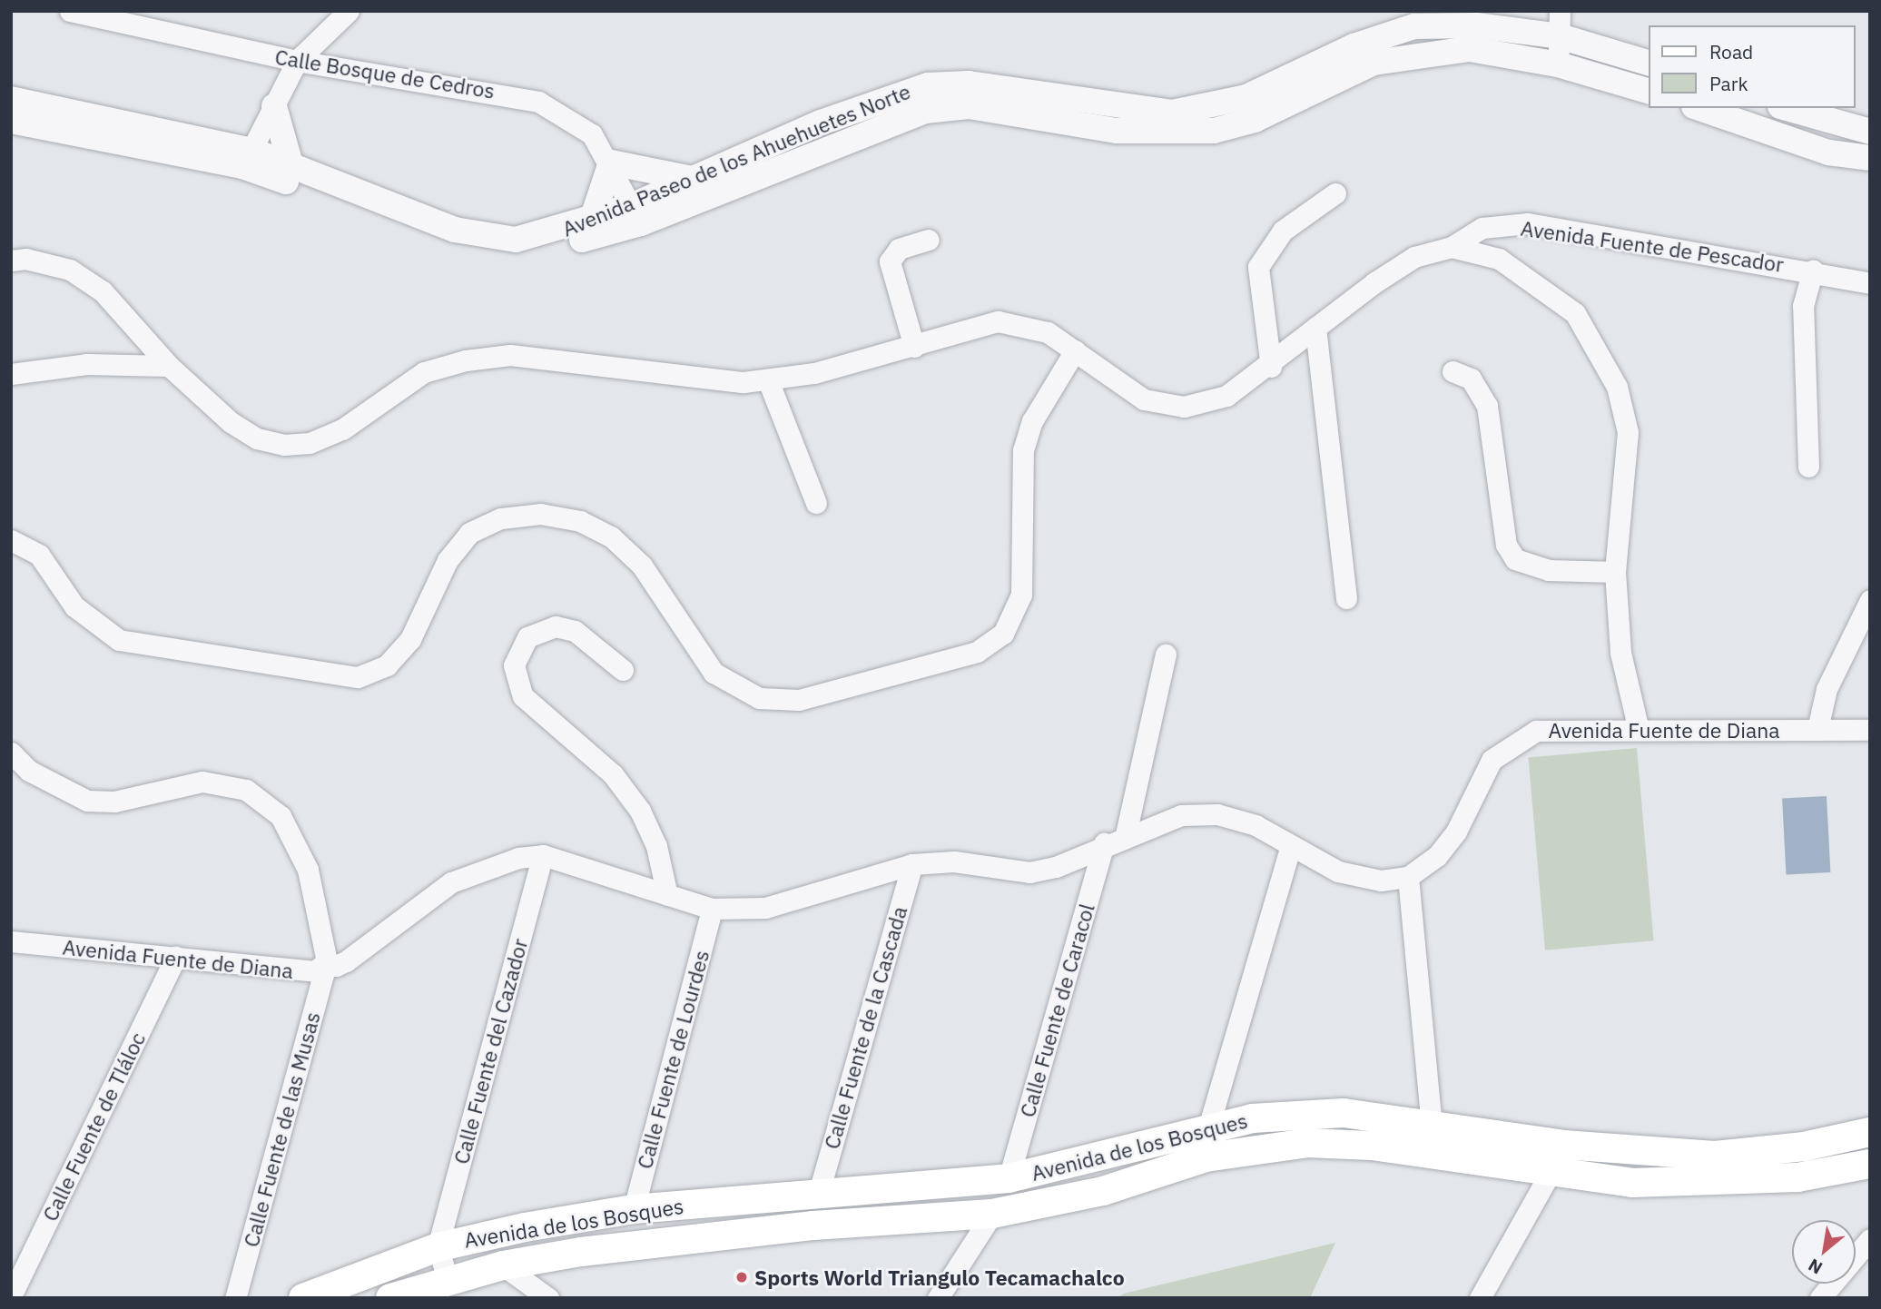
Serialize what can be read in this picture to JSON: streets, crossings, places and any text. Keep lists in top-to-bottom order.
{
  "streets": {
    "main road": ["Avenida de los Bosques"],
    "street": [
      "Calle Bosque de Cedros",
      "Avenida Paseo de los Ahuehuetes Norte",
      "Avenida Fuente de Pescador",
      "Avenida Fuente de Diana",
      "Calle Fuente de Caracol",
      "Calle Fuente de la Cascada",
      "Calle Fuente del Cazador",
      "Calle Fuente de Lourdes",
      "Calle Fuente de Tláloc",
      "Calle Fuente de las Musas"
    ]
  },
  "crossings": [
    ["Calle Bosque de Cedros", "Avenida Paseo de los Ahuehuetes Norte"],
    ["Avenida Fuente de Diana", "Calle Fuente del Cazador"],
    ["Avenida Fuente de Diana", "Calle Fuente de Tláloc"],
    ["Avenida Fuente de Diana", "Calle Fuente de las Musas"],
    ["Calle Fuente de Caracol", "Avenida de los Bosques"],
    ["Calle Fuente de la Cascada", "Avenida de los Bosques"],
    ["Calle Fuente del Cazador", "Avenida de los Bosques"],
    ["Calle Fuente de Lourdes", "Avenida de los Bosques"]
  ],
  "places": ["Sports World Triangulo Tecamachalco"],
  "legend": ["Road", "Park"],
  "north": "bottom left"
}
